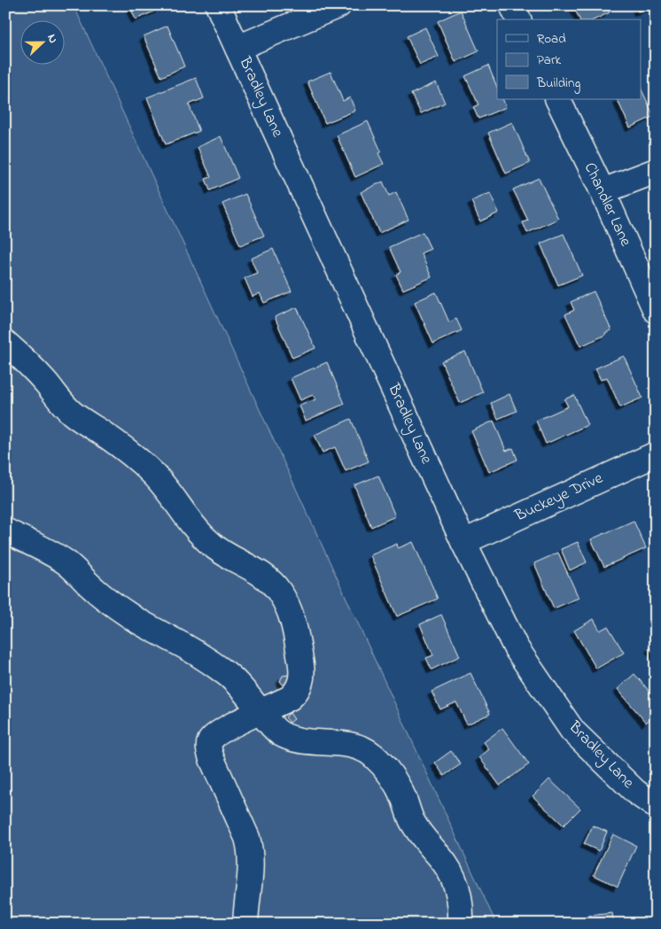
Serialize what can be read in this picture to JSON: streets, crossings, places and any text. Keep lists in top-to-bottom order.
{
  "streets": {
    "street": ["Bradley Lane", "Chandler Lane", "Buckeye Drive"]
  },
  "crossings": [
    ["Bradley Lane", "Buckeye Drive"]
  ],
  "legend": ["Road", "Park", "Building"],
  "north": "right"
}
